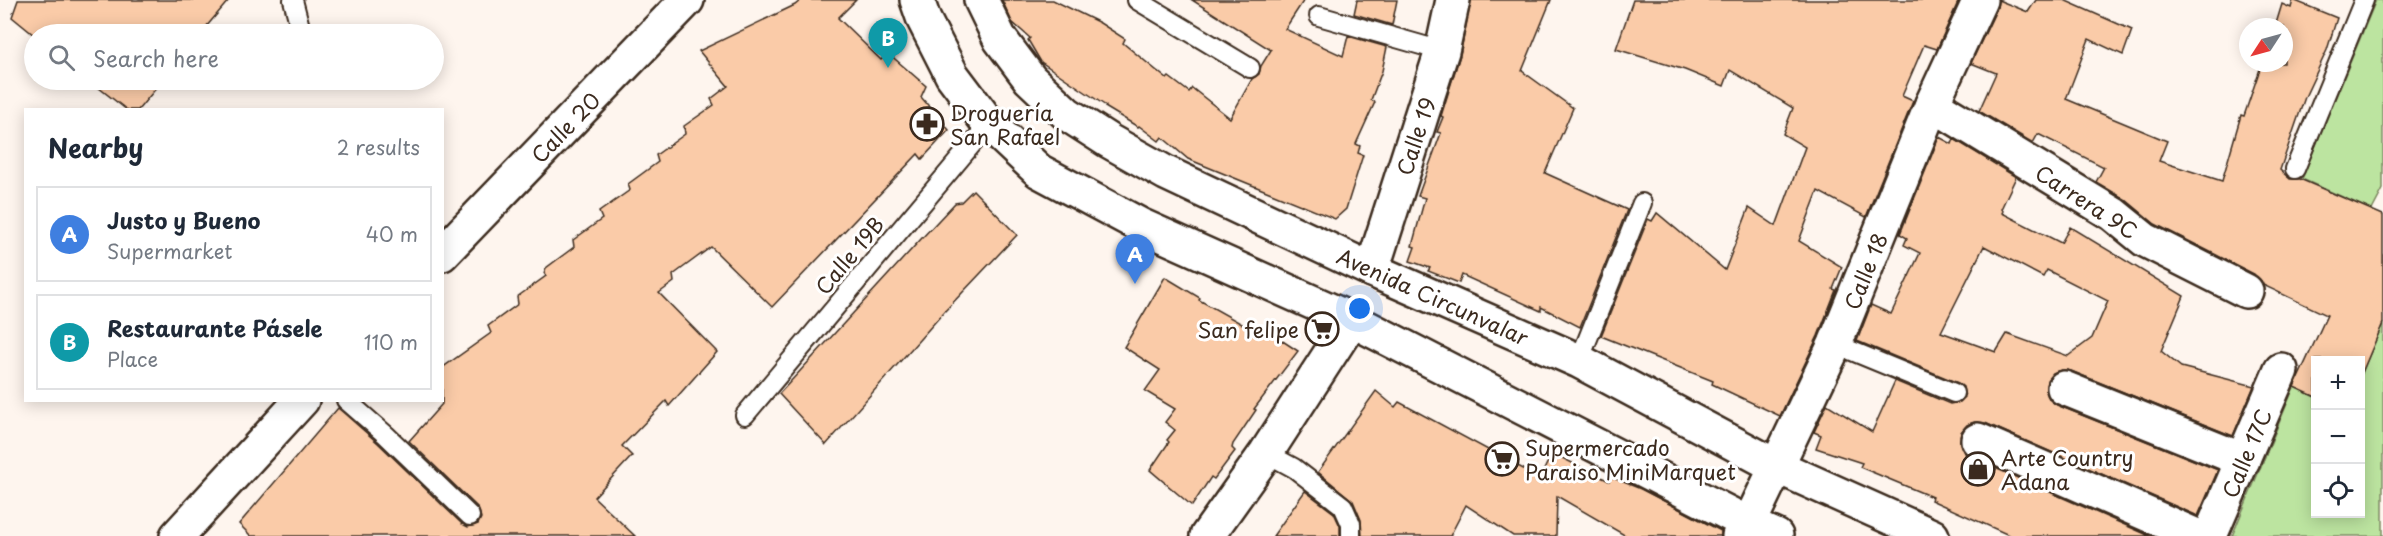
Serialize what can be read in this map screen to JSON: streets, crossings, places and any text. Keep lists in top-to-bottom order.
{
  "streets": {
    "street": [
      "Calle 20",
      "Calle 19",
      "Carrera 9C",
      "Calle 18",
      "Avenida Circunvalar",
      "Calle 17C"
    ],
    "lane": ["Calle 19B"]
  },
  "crossings": [
    ["Calle 19", "Avenida Circunvalar"],
    ["Carrera 9C", "Calle 18"],
    ["Calle 18", "Avenida Circunvalar"]
  ],
  "places": {
    "pharmacy": ["Droguería San Rafael"],
    "supermarket": ["San felipe", "Supermercado Paraiso MiniMarquet"],
    "shop": ["Arte Country Adana"]
  },
  "north": "bottom left",
  "page": {
    "pins": ["B", "A"],
    "search": "Search here",
    "heading": ["Nearby", "2 results"],
    "list": [
      {
        "mark": "A",
        "name": "Justo y Bueno",
        "note": "Supermarket",
        "value": "40 m"
      },
      {
        "mark": "B",
        "name": "Restaurante Pásele",
        "note": "Place",
        "value": "110 m"
      }
    ],
    "map_buttons": ["+", "−"]
  }
}
